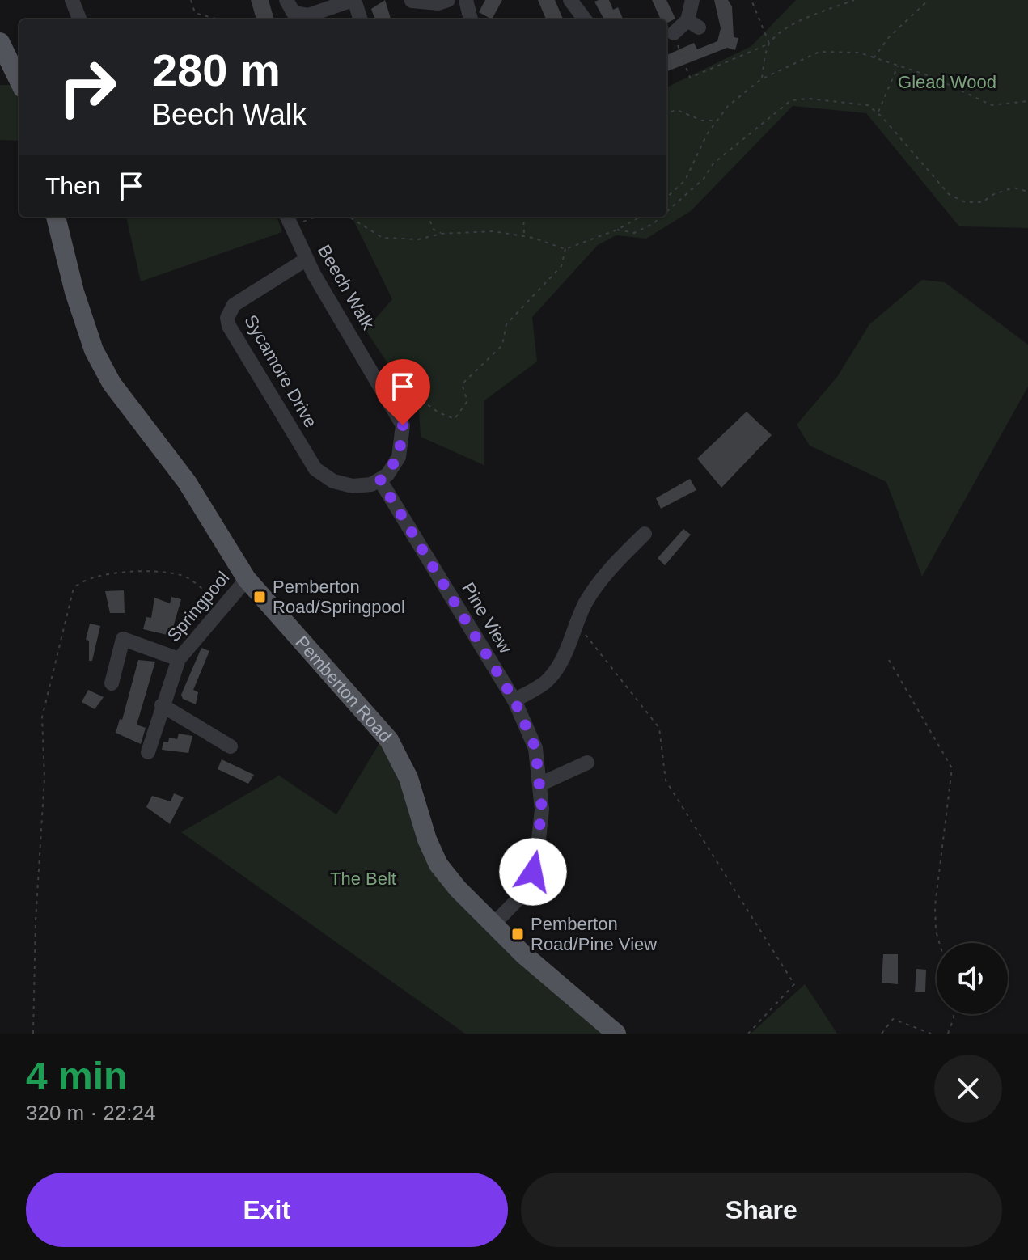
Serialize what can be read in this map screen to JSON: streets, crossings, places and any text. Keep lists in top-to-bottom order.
{
  "streets": {
    "main road": ["Pemberton Road"],
    "street": [
      "Beech Walk",
      "Sycamore Drive",
      "Springpool",
      "Pine View"
    ]
  },
  "crossings": [
    ["Beech Walk", "Sycamore Drive"],
    ["Beech Walk", "Pine View"],
    ["Sycamore Drive", "Pine View"],
    ["Springpool", "Pemberton Road"],
    ["Pine View", "Pemberton Road"]
  ],
  "parks": ["Glead Wood", "The Belt"],
  "places": {
    "transit": ["Pemberton Road/Springpool", "Pemberton Road/Pine View"]
  },
  "page": {
    "turn": ["280 m", "Beech Walk"],
    "then": "Then",
    "heading": ["4 min", "320 m · 22:24"],
    "buttons": ["Exit", "Share"]
  }
}
